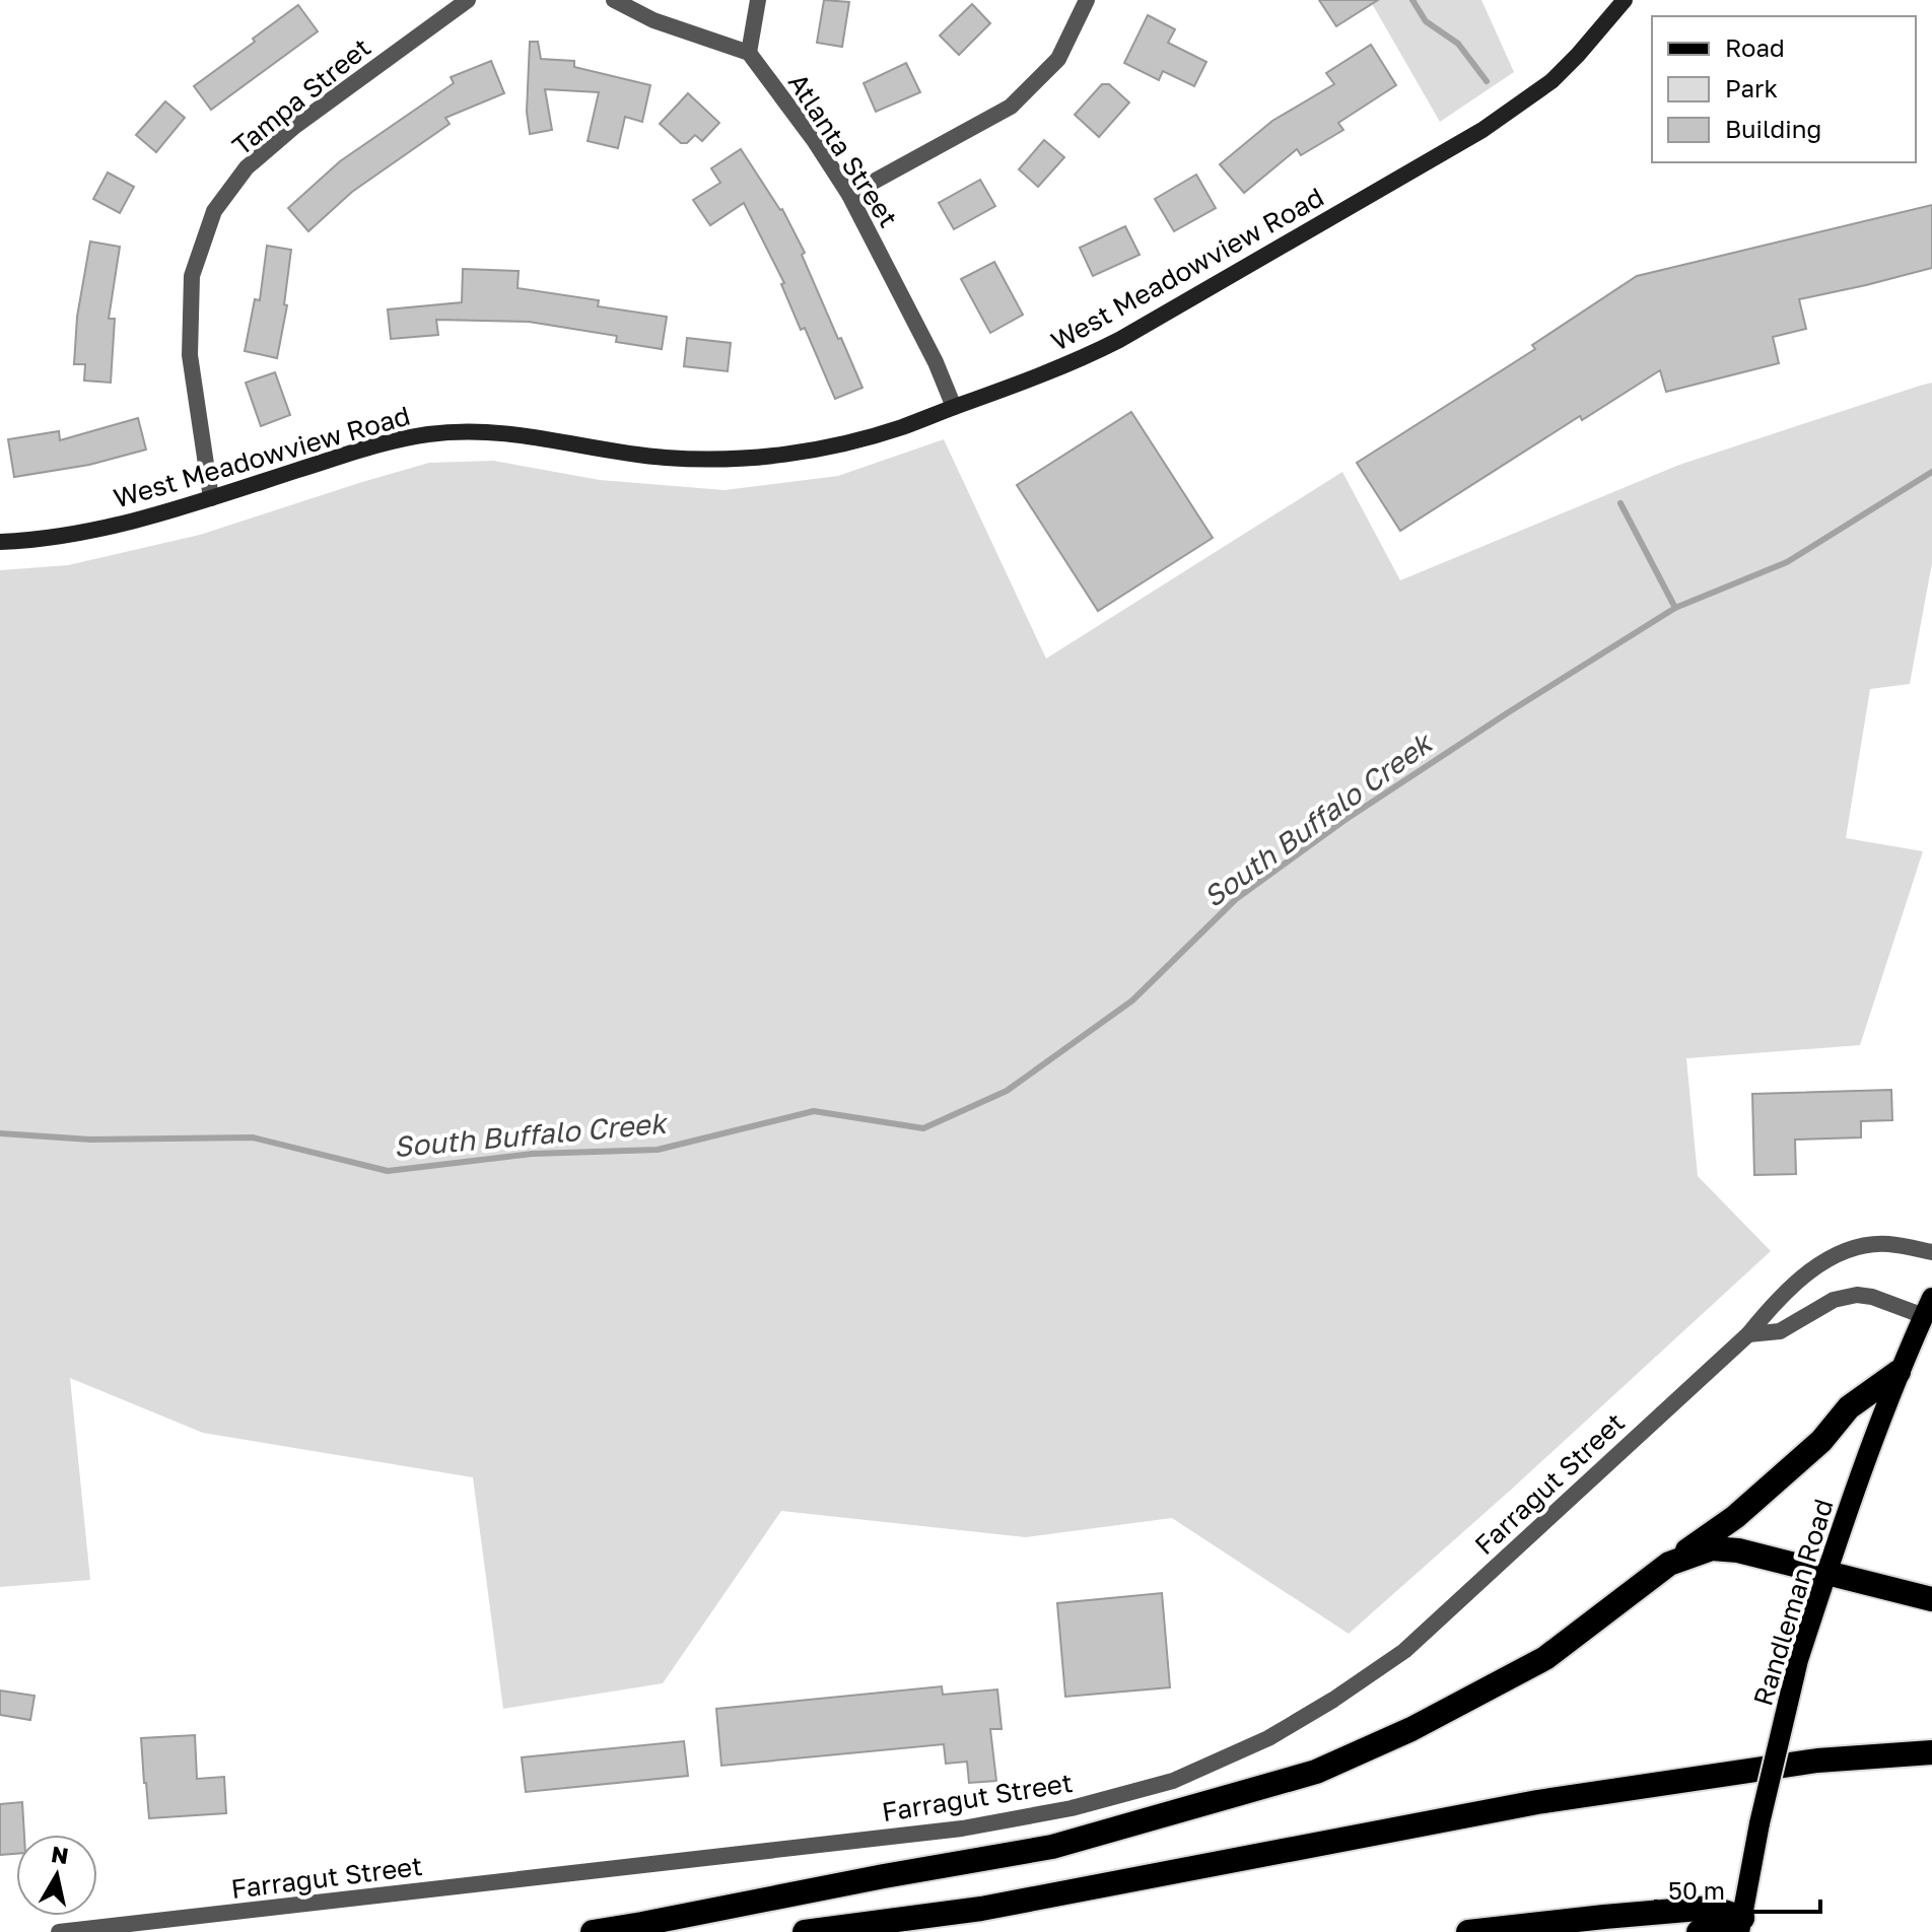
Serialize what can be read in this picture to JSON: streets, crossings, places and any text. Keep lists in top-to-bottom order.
{
  "streets": {
    "main road": ["Randleman Road"],
    "street": [
      "Tampa Street",
      "Atlanta Street",
      "West Meadowview Road",
      "Farragut Street"
    ]
  },
  "crossings": [
    ["Tampa Street", "West Meadowview Road"],
    ["Atlanta Street", "West Meadowview Road"]
  ],
  "water": ["South Buffalo Creek"],
  "legend": ["Road", "Park", "Building"],
  "scale_bar": "50 m",
  "north": "top"
}
